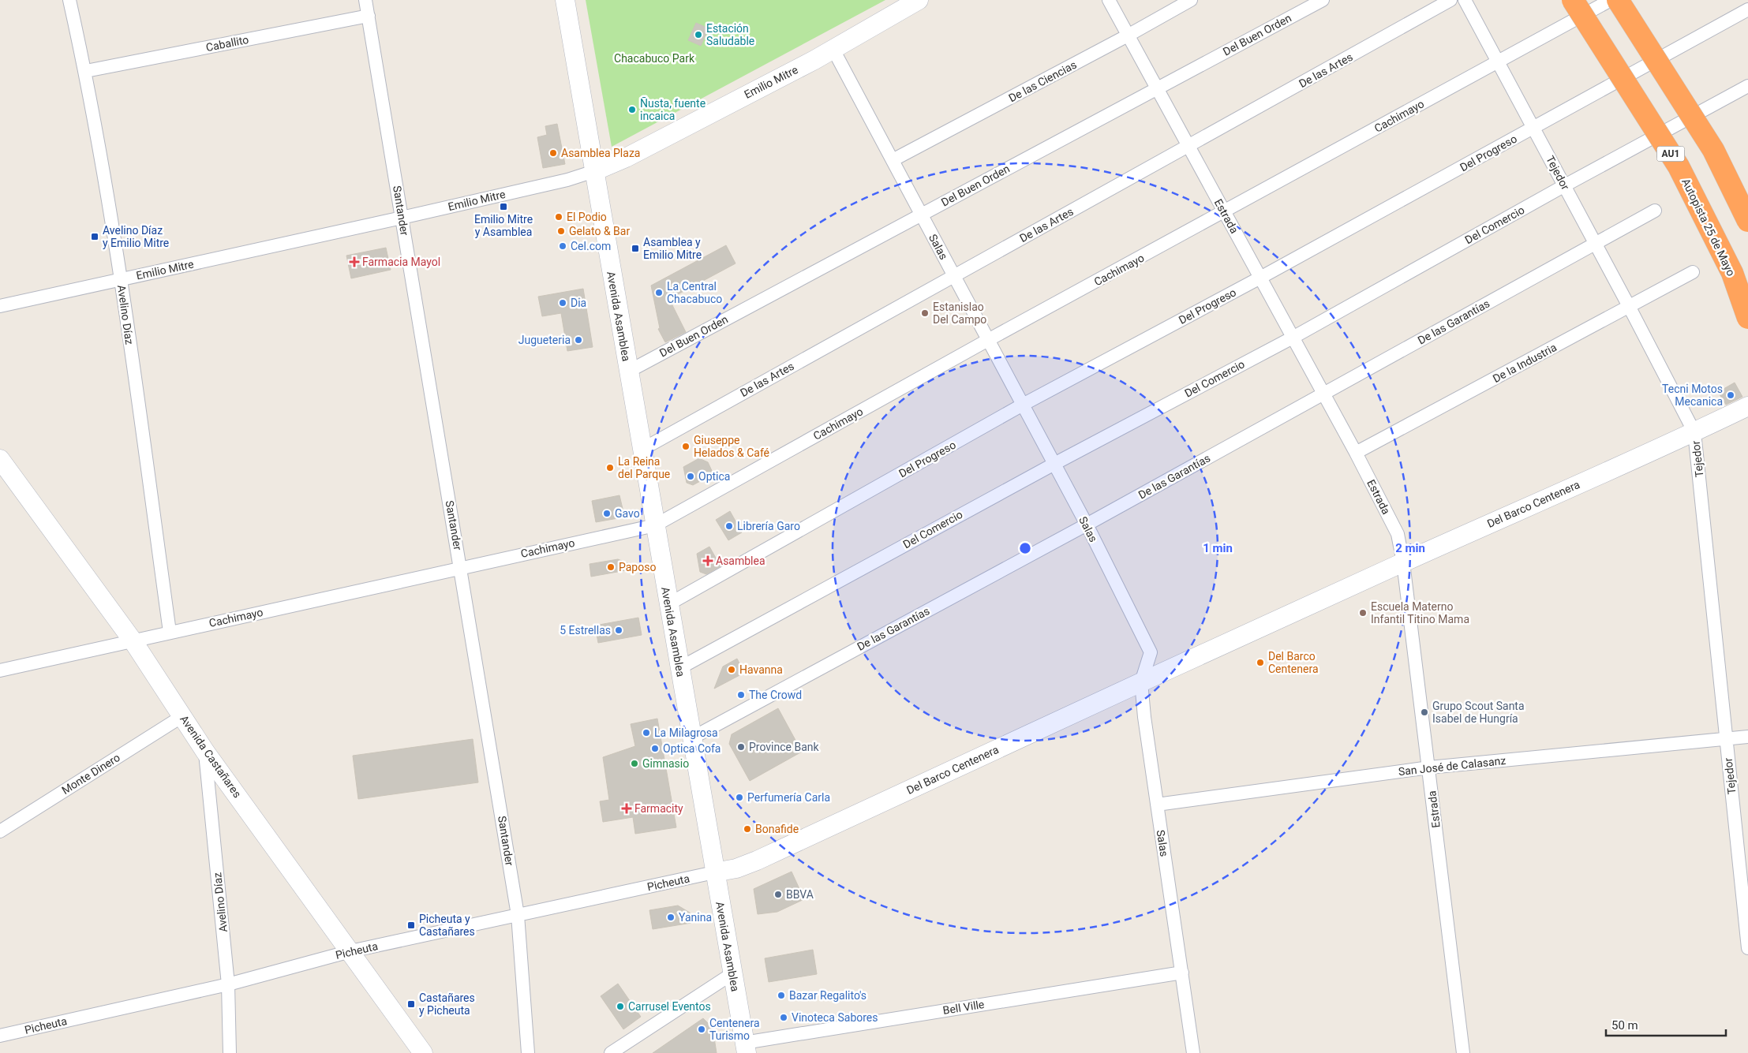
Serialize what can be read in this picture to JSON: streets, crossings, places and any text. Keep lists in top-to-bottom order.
{
  "streets": {
    "highway": ["AU1", "Autopista 25 de Mayo"],
    "main road": [
      "Emilio Mitre",
      "Avenida Asamblea",
      "Del Barco Centenera",
      "Avenida Castañares"
    ],
    "street": [
      "Del Buen Orden",
      "Caballito",
      "De las Artes",
      "De las Ciencias",
      "Cachimayo",
      "Del Progreso",
      "Tejedor",
      "Santander",
      "Estrada",
      "Del Comercio",
      "Salas",
      "Avelino Díaz",
      "De las Garantías",
      "De la Industria",
      "San José de Calasanz",
      "Monte Dinero",
      "Picheuta",
      "Bell Ville"
    ]
  },
  "crossings": [
    ["Del Buen Orden", "Estrada"],
    ["Del Buen Orden", "Salas"],
    ["Del Buen Orden", "Avenida Asamblea"],
    ["Caballito", "Santander"],
    ["Caballito", "Avelino Díaz"],
    ["De las Artes", "Estrada"],
    ["De las Artes", "Salas"],
    ["De las Artes", "Avenida Asamblea"],
    ["De las Ciencias", "Estrada"],
    ["De las Ciencias", "Salas"],
    ["Emilio Mitre", "Santander"],
    ["Emilio Mitre", "Salas"],
    ["Emilio Mitre", "Avelino Díaz"],
    ["Emilio Mitre", "Avenida Asamblea"],
    ["Cachimayo", "Tejedor"],
    ["Cachimayo", "Santander"],
    ["Cachimayo", "Estrada"],
    ["Cachimayo", "Salas"],
    ["Cachimayo", "Avelino Díaz"],
    ["Cachimayo", "Avenida Asamblea"],
    ["Cachimayo", "Avenida Castañares"],
    ["Del Progreso", "Tejedor"],
    ["Del Progreso", "Estrada"],
    ["Del Progreso", "Salas"],
    ["Del Progreso", "Avenida Asamblea"],
    ["Tejedor", "Del Comercio"],
    ["Tejedor", "De las Garantías"],
    ["Tejedor", "De la Industria"],
    ["Tejedor", "Del Barco Centenera"],
    ["Tejedor", "San José de Calasanz"],
    ["Santander", "Picheuta"],
    ["Estrada", "Del Comercio"],
    ["Estrada", "De las Garantías"],
    ["Estrada", "De la Industria"],
    ["Estrada", "Del Barco Centenera"],
    ["Estrada", "San José de Calasanz"],
    ["Del Comercio", "Salas"],
    ["Del Comercio", "Avenida Asamblea"],
    ["Salas", "De las Garantías"],
    ["Salas", "Del Barco Centenera"],
    ["Salas", "San José de Calasanz"],
    ["Salas", "Bell Ville"],
    ["Avelino Díaz", "Avenida Castañares"],
    ["Avelino Díaz", "Picheuta"],
    ["Avenida Asamblea", "De las Garantías"],
    ["Avenida Asamblea", "Del Barco Centenera"],
    ["Avenida Asamblea", "Picheuta"],
    ["Avenida Asamblea", "Bell Ville"],
    ["Del Barco Centenera", "Picheuta"],
    ["Avenida Castañares", "Monte Dinero"],
    ["Avenida Castañares", "Picheuta"]
  ],
  "parks": ["Chacabuco Park"],
  "places": {
    "other": [
      "Estación Saludable",
      "Ñusta, fuente incaica",
      "Asamblea Plaza",
      "El Podio",
      "Gelato & Bar",
      "Cel.com",
      "La Central Chacabuco",
      "Dia",
      "Estanislao Del Campo",
      "Jugueteria",
      "Tecni Motos Mecanica",
      "Giuseppe Helados & Café",
      "La Reina del Parque",
      "Optica",
      "Gavo",
      "Librería Garo",
      "Paposo",
      "Escuela Materno Infantil Titino Mama",
      "5 Estrellas",
      "Del Barco Centenera",
      "Havanna",
      "The Crowd",
      "Grupo Scout Santa Isabel de Hungría",
      "La Milagrosa",
      "Province Bank",
      "Optica Cofa",
      "Gimnasio",
      "Perfumería Carla",
      "Bonafide",
      "BBVA",
      "Yanina",
      "Bazar Regalito's",
      "Carrusel Eventos",
      "Vinoteca Sabores",
      "Centenera Turismo"
    ],
    "transit": [
      "Emilio Mitre y Asamblea",
      "Avelino Díaz y Emilio Mitre",
      "Asamblea y Emilio Mitre",
      "Picheuta y Castañares",
      "Castañares y Picheuta"
    ],
    "health": ["Farmacia Mayol", "Asamblea", "Farmacity"]
  },
  "scale_bar": "50 m",
  "rings": ["1 min", "2 min"]
}
